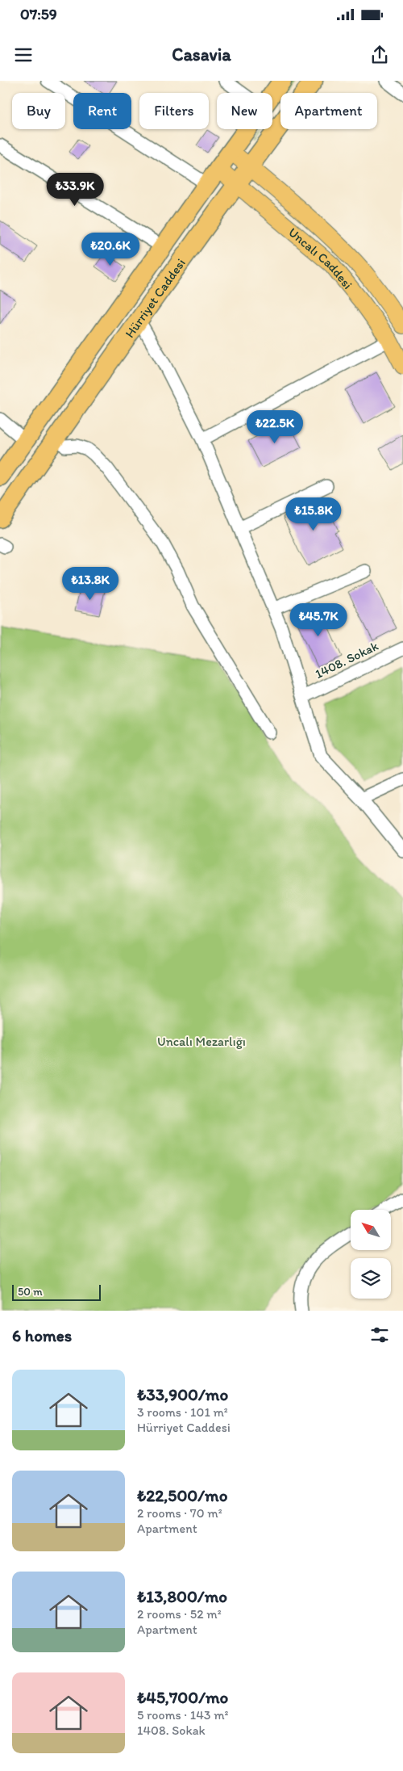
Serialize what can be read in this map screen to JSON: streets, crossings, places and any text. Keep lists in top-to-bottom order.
{
  "streets": {
    "highway": ["Hürriyet Caddesi"],
    "main road": ["Uncalı Caddesi"],
    "street": ["1408. Sokak"]
  },
  "crossings": [
    ["Uncalı Caddesi", "Hürriyet Caddesi"]
  ],
  "parks": ["Uncalı Mezarlığı"],
  "scale_bar": "50 m",
  "north": "top left",
  "page": {
    "status": "07:59",
    "header": "Casavia",
    "chip": [
      "Buy",
      "Rent",
      "Filters",
      "New",
      "Apartment"
    ],
    "price": [
      "₺33.9K",
      "₺20.6K",
      "₺22.5K",
      "₺15.8K",
      "₺13.8K",
      "₺45.7K"
    ],
    "scale": "50 m",
    "heading": "6 homes",
    "list": [
      {
        "name": "₺33,900/mo",
        "note": "3 rooms · 101 m² · Hürriyet Caddesi"
      },
      {
        "name": "₺22,500/mo",
        "note": "2 rooms · 70 m² · Apartment"
      },
      {
        "name": "₺13,800/mo",
        "note": "2 rooms · 52 m² · Apartment"
      },
      {
        "name": "₺45,700/mo",
        "note": "5 rooms · 143 m² · 1408. Sokak"
      }
    ]
  }
}
